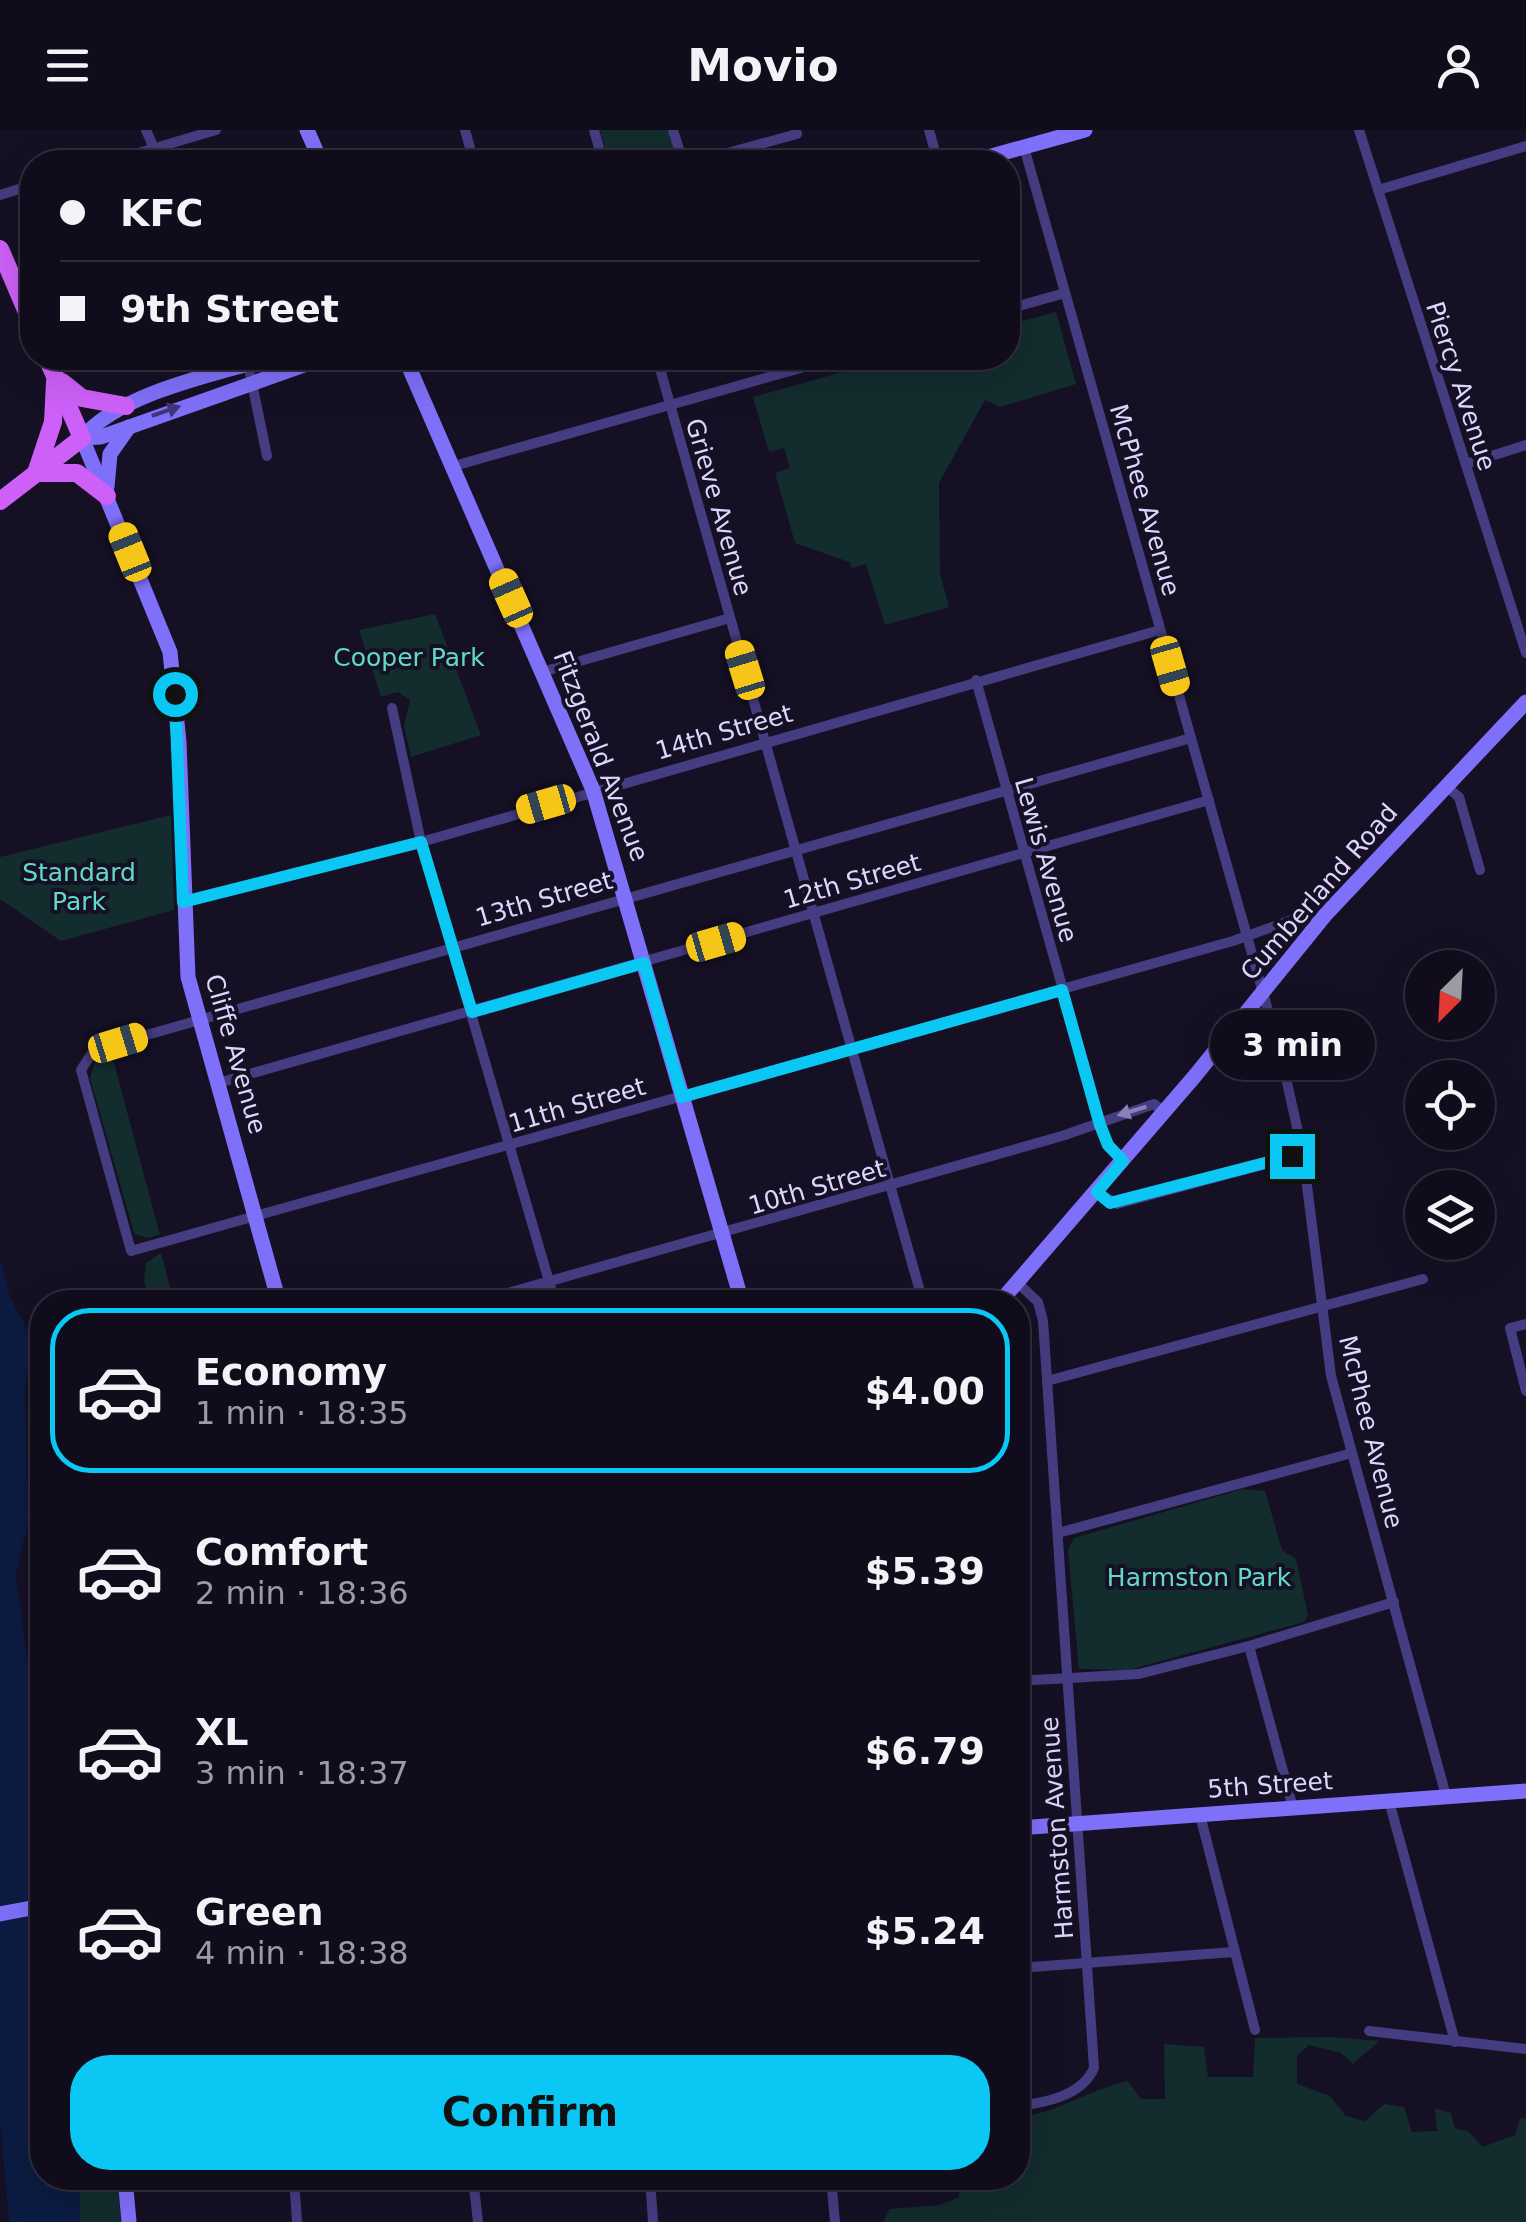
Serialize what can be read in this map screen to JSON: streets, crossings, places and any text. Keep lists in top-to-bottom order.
{
  "streets": {
    "main road": ["Cliffe Avenue"],
    "street": [
      "Piercy Avenue",
      "McPhee Avenue",
      "Grieve Avenue",
      "14th Street",
      "Fitzgerald Avenue",
      "Lewis Avenue",
      "12th Street",
      "Cumberland Road",
      "13th Street",
      "11th Street",
      "10th Street",
      "5th Street",
      "Harmston Avenue"
    ]
  },
  "crossings": [
    ["McPhee Avenue", "14th Street"],
    ["McPhee Avenue", "12th Street"],
    ["McPhee Avenue", "Cumberland Road"],
    ["McPhee Avenue", "13th Street"],
    ["McPhee Avenue", "11th Street"],
    ["McPhee Avenue", "5th Street"],
    ["Grieve Avenue", "14th Street"],
    ["Grieve Avenue", "12th Street"],
    ["Grieve Avenue", "13th Street"],
    ["Grieve Avenue", "11th Street"],
    ["Grieve Avenue", "10th Street"],
    ["14th Street", "Fitzgerald Avenue"],
    ["14th Street", "Lewis Avenue"],
    ["14th Street", "Cliffe Avenue"],
    ["Fitzgerald Avenue", "12th Street"],
    ["Fitzgerald Avenue", "13th Street"],
    ["Fitzgerald Avenue", "11th Street"],
    ["Fitzgerald Avenue", "10th Street"],
    ["Lewis Avenue", "12th Street"],
    ["Lewis Avenue", "Cumberland Road"],
    ["Lewis Avenue", "13th Street"],
    ["Lewis Avenue", "11th Street"],
    ["Lewis Avenue", "10th Street"],
    ["12th Street", "Cliffe Avenue"],
    ["Cumberland Road", "11th Street"],
    ["Cumberland Road", "10th Street"],
    ["Cumberland Road", "Harmston Avenue"],
    ["13th Street", "Cliffe Avenue"],
    ["13th Street", "11th Street"],
    ["Cliffe Avenue", "11th Street"],
    ["5th Street", "Harmston Avenue"]
  ],
  "parks": ["Cooper Park", "Standard Park", "Harmston Park"],
  "north": "bottom left",
  "page": {
    "header": "Movio",
    "banner": ["KFC", "9th Street"],
    "bubble": "3 min",
    "list": [
      {
        "name": "Economy",
        "note": "1 min · 18:35",
        "value": "$4.00"
      },
      {
        "name": "Comfort",
        "note": "2 min · 18:36",
        "value": "$5.39"
      },
      {
        "name": "XL",
        "note": "3 min · 18:37",
        "value": "$6.79"
      },
      {
        "name": "Green",
        "note": "4 min · 18:38",
        "value": "$5.24"
      }
    ],
    "buttons": "Confirm"
  }
}
